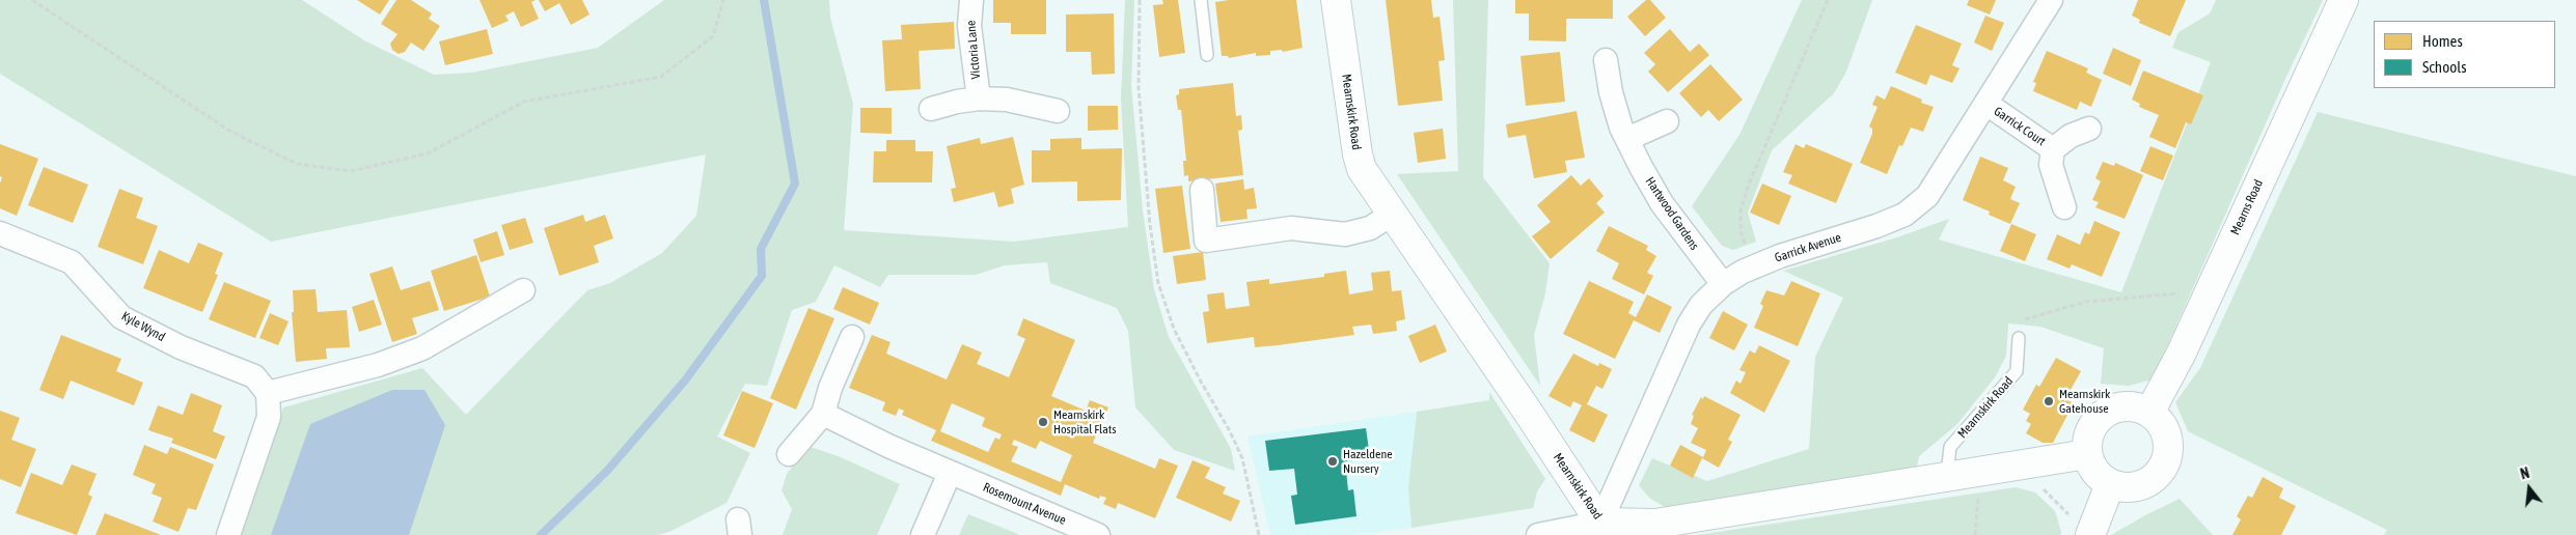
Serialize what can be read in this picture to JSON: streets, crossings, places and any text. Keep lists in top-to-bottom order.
{
  "streets": {
    "street": [
      "Victoria Lane",
      "Mearnskirk Road",
      "Garrick Court",
      "Mearns Road",
      "Hartwood Gardens",
      "Garrick Avenue",
      "Kyle Wynd",
      "Rosemount Avenue"
    ]
  },
  "crossings": [
    ["Mearnskirk Road", "Mearns Road"],
    ["Mearnskirk Road", "Garrick Avenue"],
    ["Garrick Court", "Garrick Avenue"],
    ["Hartwood Gardens", "Garrick Avenue"]
  ],
  "places": ["Mearnskirk Gatehouse", "Mearnskirk Hospital Flats", "Hazeldene Nursery"],
  "legend": ["Homes", "Schools"],
  "north": "top"
}
